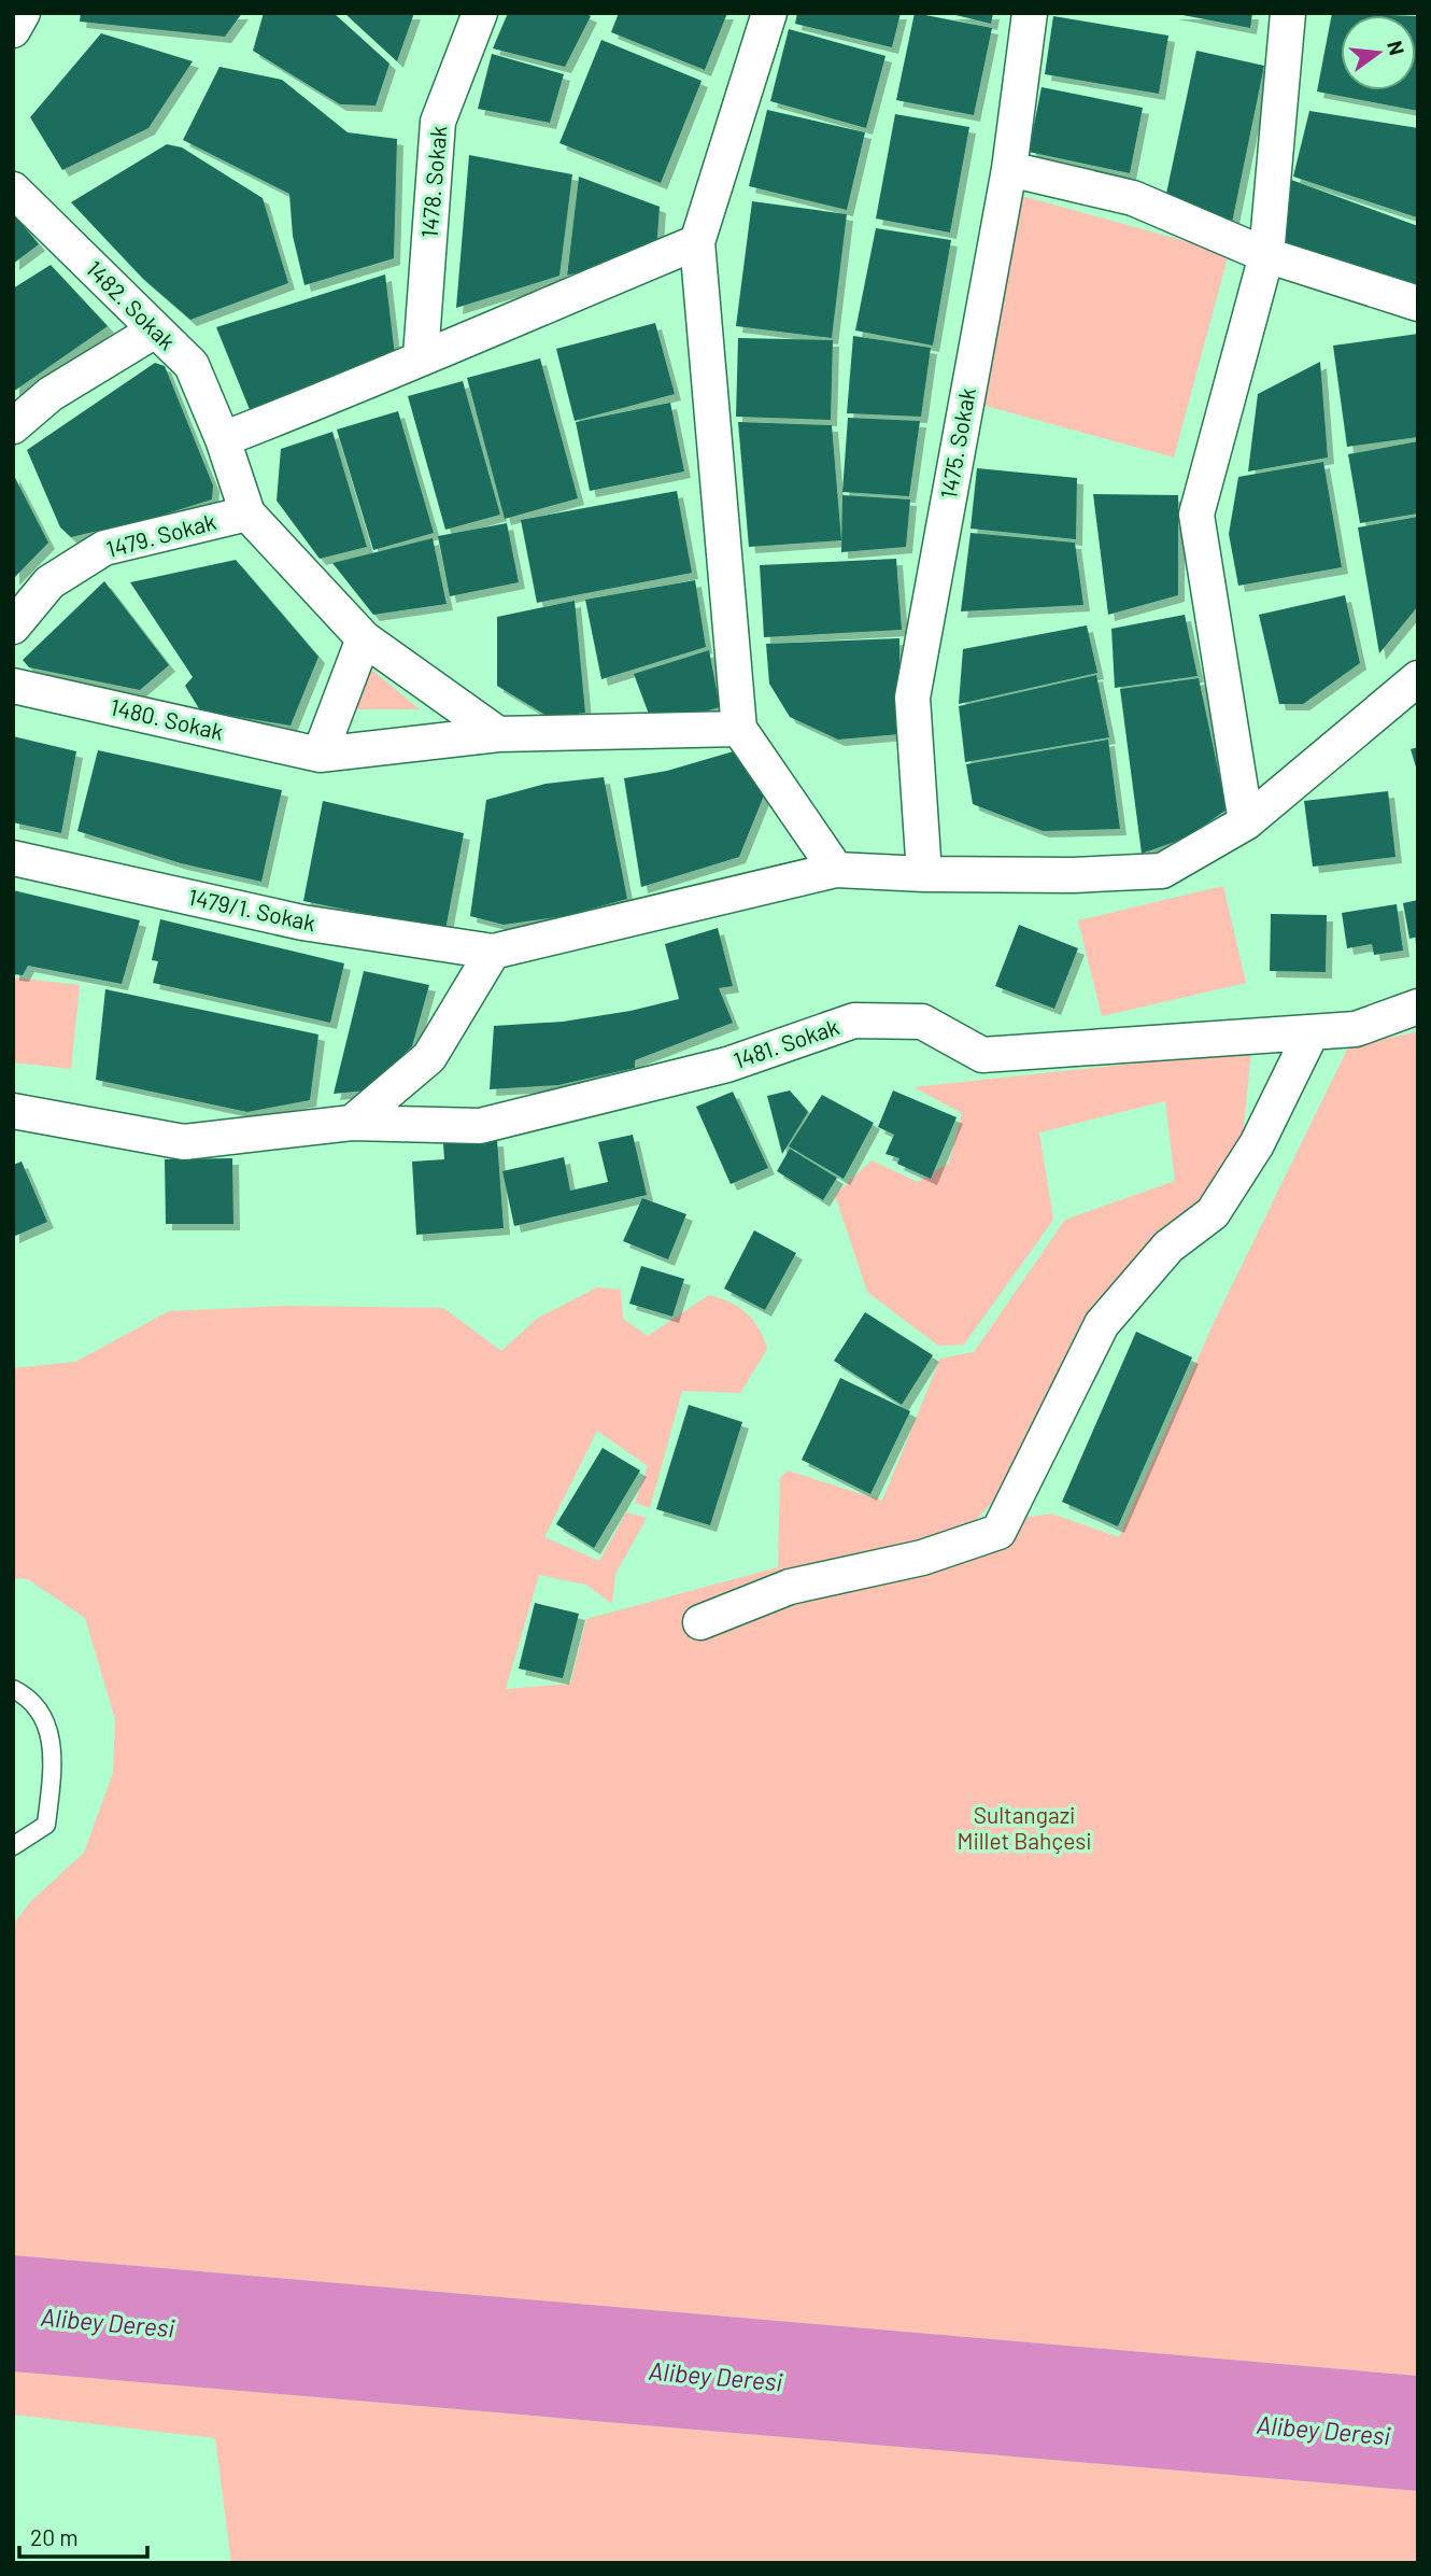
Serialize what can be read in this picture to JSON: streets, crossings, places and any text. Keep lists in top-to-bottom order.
{
  "streets": {
    "street": [
      "1478. Sokak",
      "1482. Sokak",
      "1475. Sokak",
      "1479. Sokak",
      "1480. Sokak",
      "1479/1. Sokak",
      "1481. Sokak"
    ]
  },
  "crossings": [
    ["1482. Sokak", "1479. Sokak"]
  ],
  "water": ["Alibey Deresi"],
  "parks": ["Sultangazi Millet Bahçesi"],
  "scale_bar": "20 m",
  "north": "right"
}
